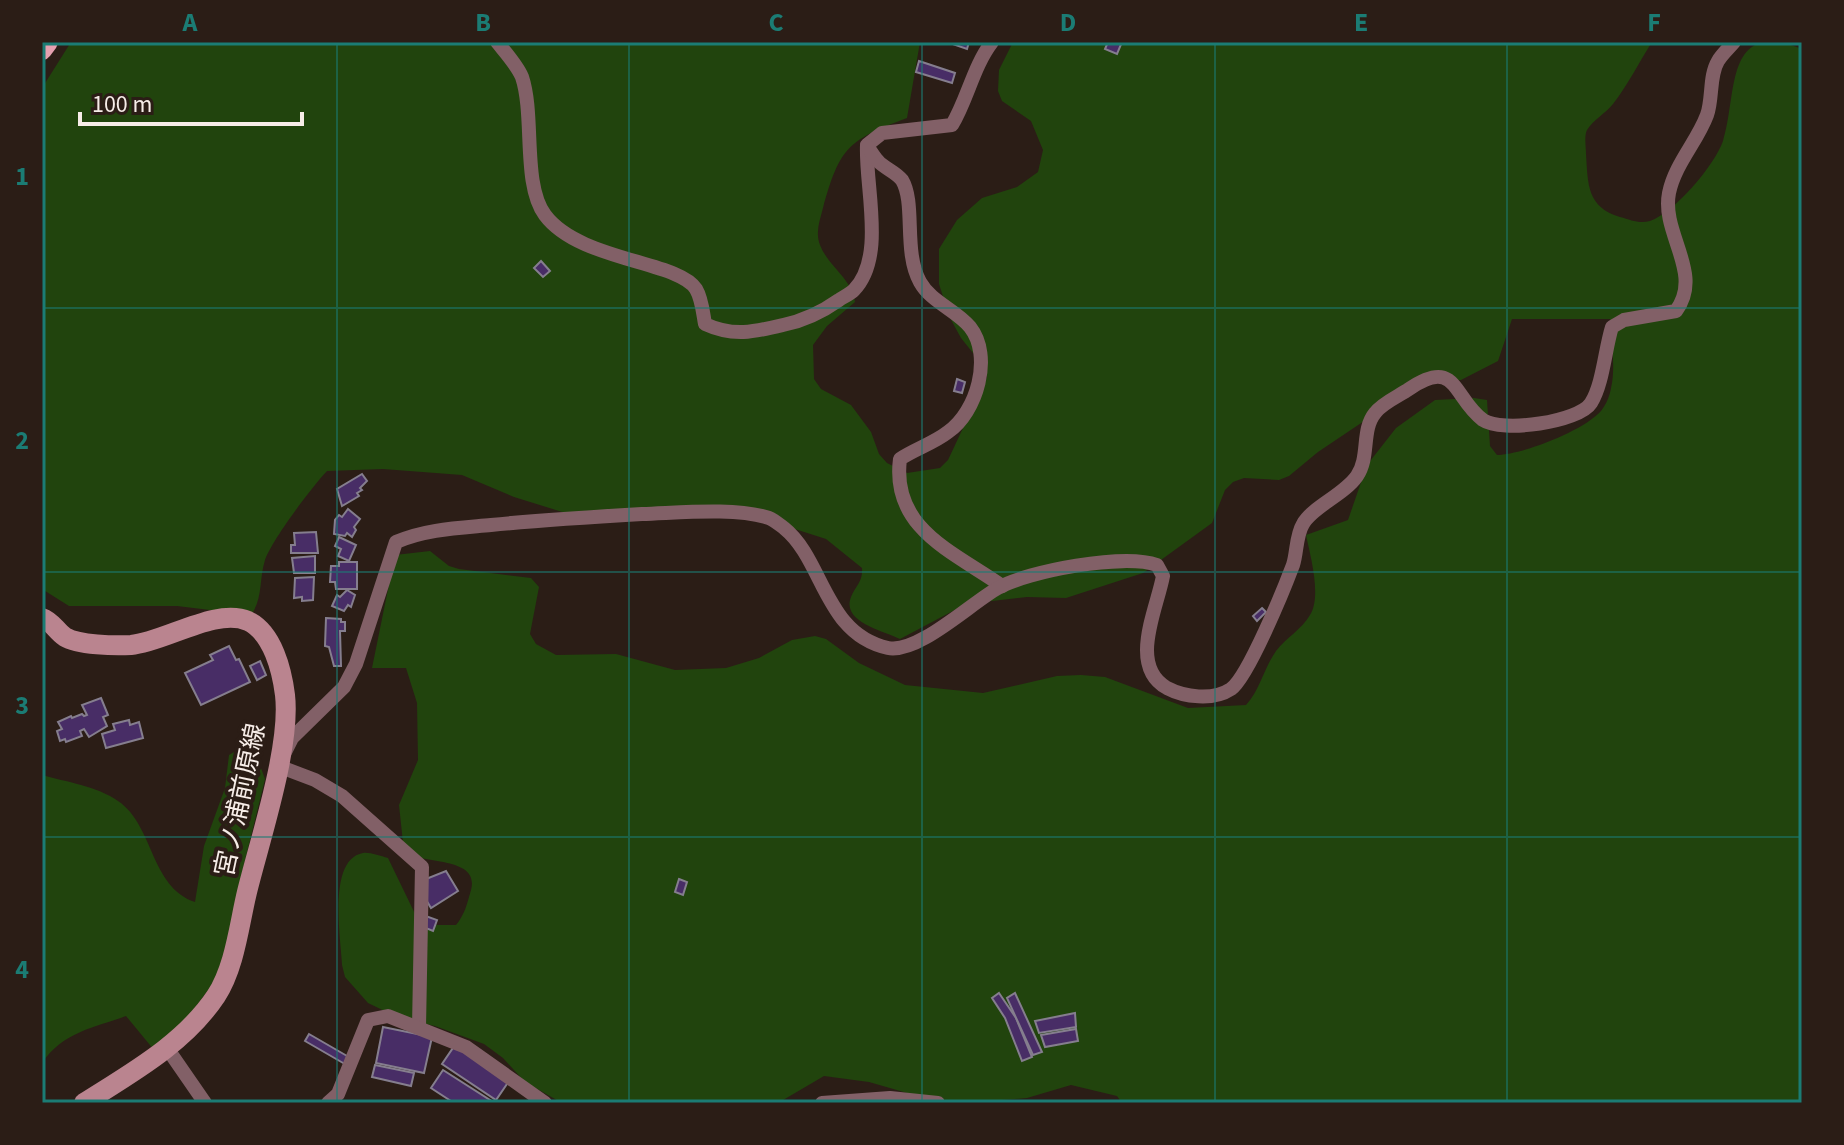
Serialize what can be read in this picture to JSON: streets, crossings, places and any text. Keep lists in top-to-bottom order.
{
  "streets": {
    "main road": ["宮ノ浦前原線"]
  },
  "scale_bar": "100 m",
  "grid": {
    "columns": [
      "A",
      "B",
      "C",
      "D",
      "E",
      "F"
    ],
    "rows": [
      "1",
      "2",
      "3",
      "4"
    ]
  }
}
